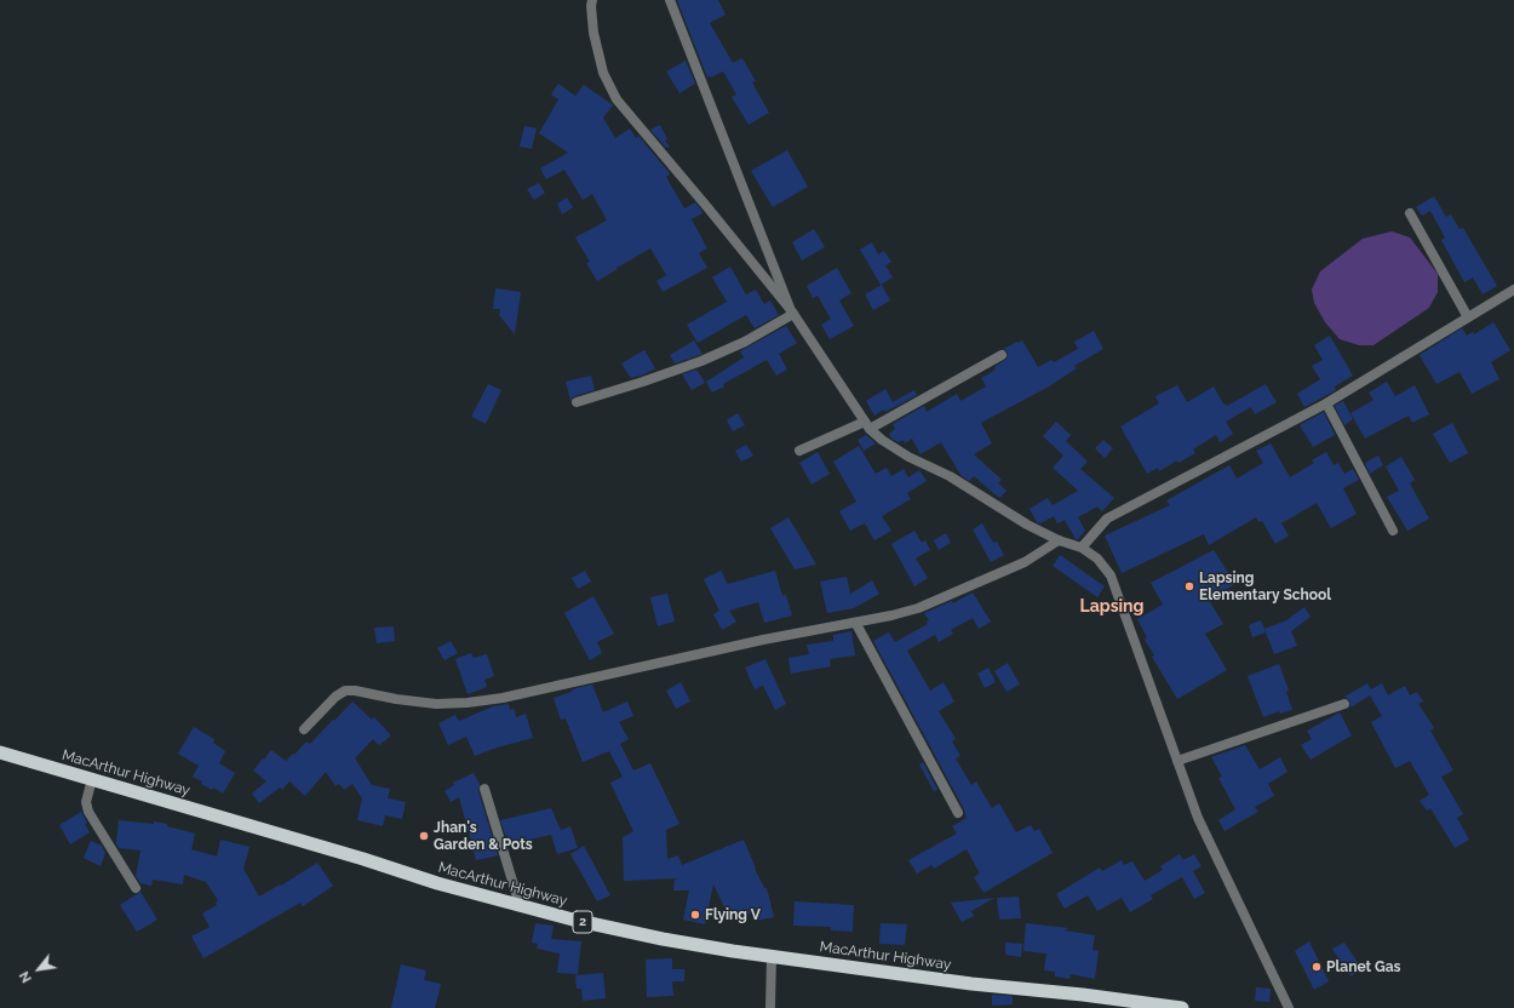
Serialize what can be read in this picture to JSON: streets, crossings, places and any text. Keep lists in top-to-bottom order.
{
  "streets": {
    "highway": ["MacArthur Highway", "2"]
  },
  "districts": ["Lapsing"],
  "places": [
    "Lapsing Elementary School",
    "Jhan's Garden & Pots",
    "Flying V",
    "Planet Gas"
  ],
  "north": "bottom left"
}
